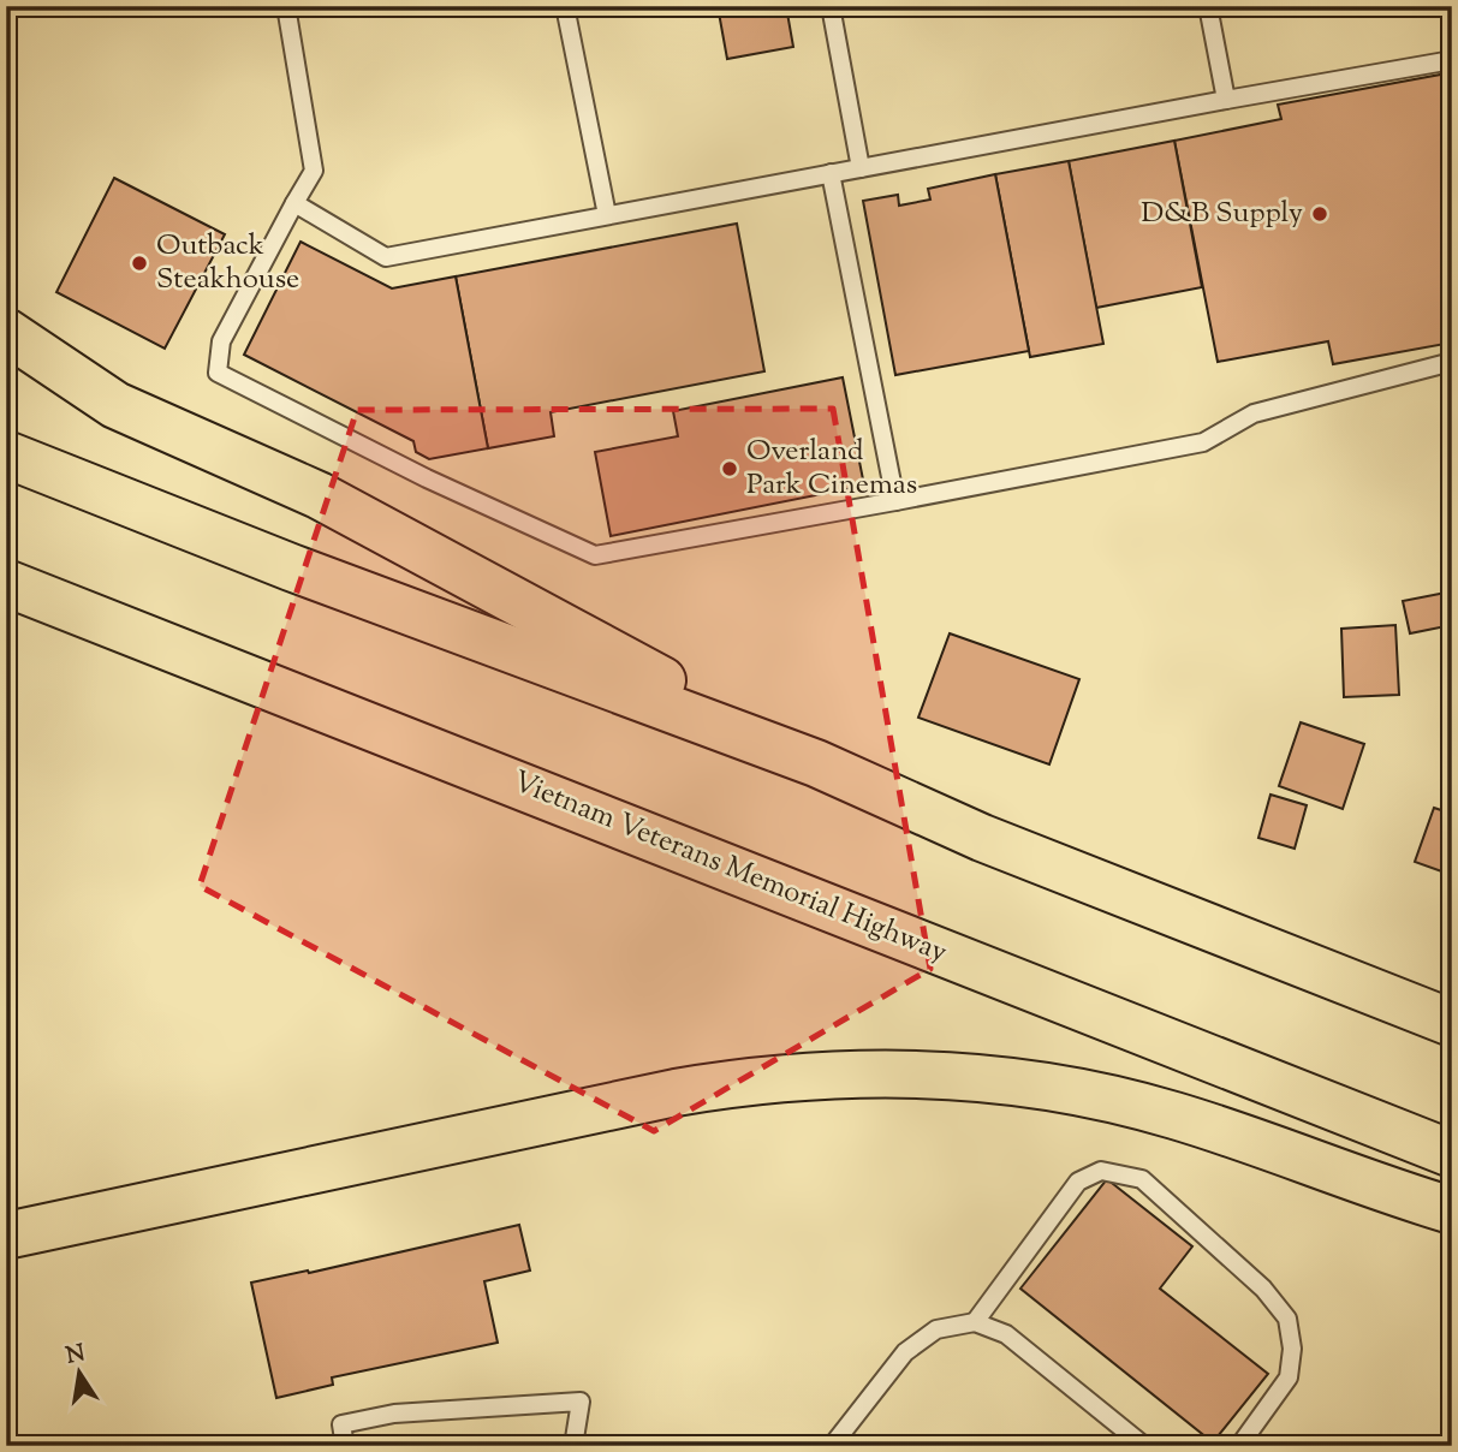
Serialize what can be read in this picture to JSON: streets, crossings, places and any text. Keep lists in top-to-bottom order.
{
  "streets": {
    "highway": ["Vietnam Veterans Memorial Highway"]
  },
  "places": ["D&B Supply", "Outback Steakhouse", "Overland Park Cinemas"],
  "north": "top"
}
